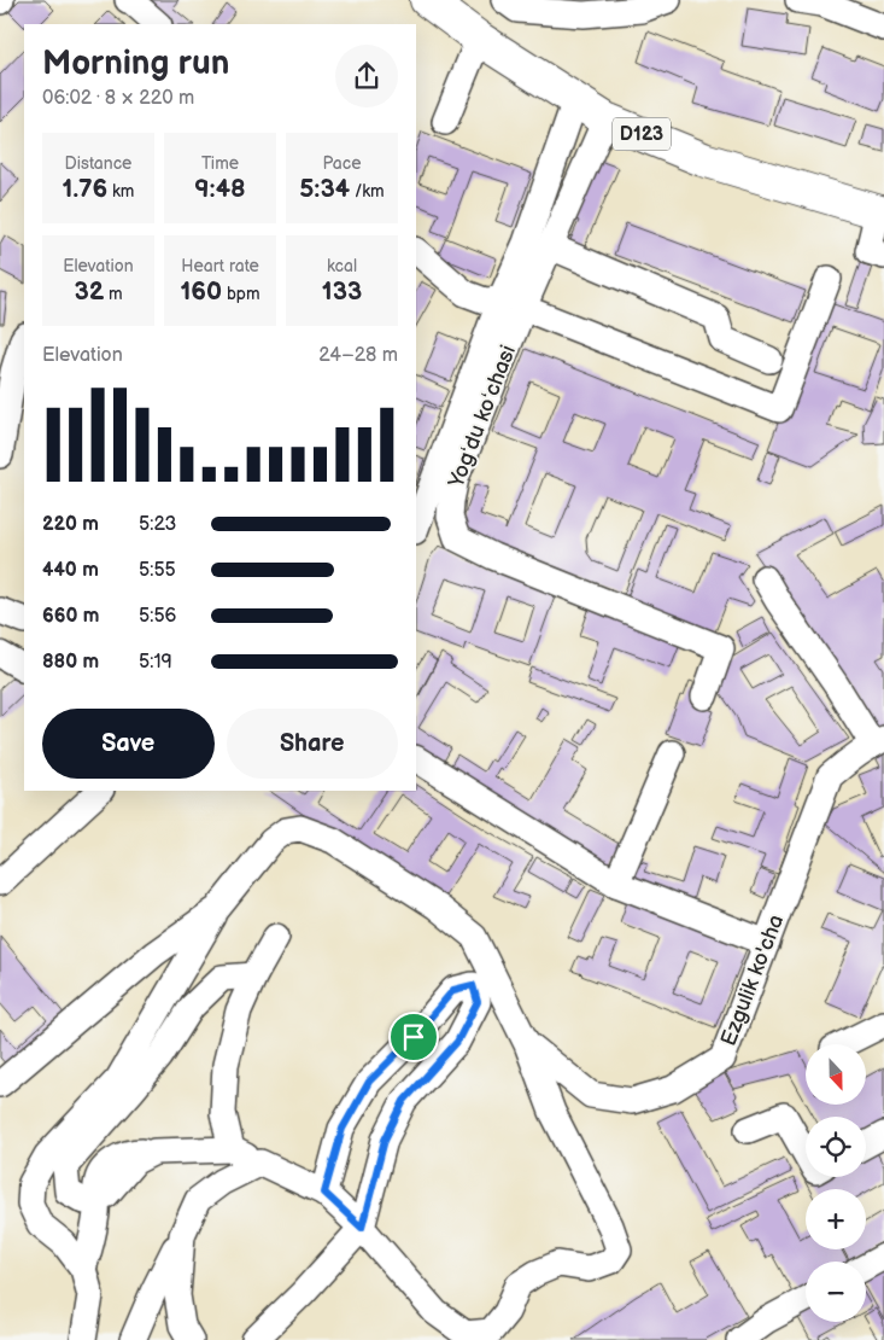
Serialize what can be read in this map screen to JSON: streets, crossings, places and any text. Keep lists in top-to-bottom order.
{
  "streets": {
    "main road": ["D123"],
    "street": ["Yogʻdu koʻchasi", "Ezgulik ko'cha"]
  },
  "crossings": [
    ["D123", "Yogʻdu koʻchasi"]
  ],
  "north": "bottom",
  "page": {
    "heading": ["Morning run", "06:02 · 8 × 220 m"],
    "stats": [
      ["Distance", "1.76 km"],
      ["Time", "9:48"],
      ["Pace", "5:34 /km"],
      ["Elevation", "32 m"],
      ["Heart rate", "160 bpm"],
      ["kcal", "133"]
    ],
    "chart": ["Elevation", "24–28 m"],
    "list": [
      {
        "name": "220 m",
        "note": "5:23"
      },
      {
        "name": "440 m",
        "note": "5:55"
      },
      {
        "name": "660 m",
        "note": "5:56"
      },
      {
        "name": "880 m",
        "note": "5:19"
      }
    ],
    "buttons": ["Save", "Share"],
    "map_buttons": ["+", "−"]
  }
}
